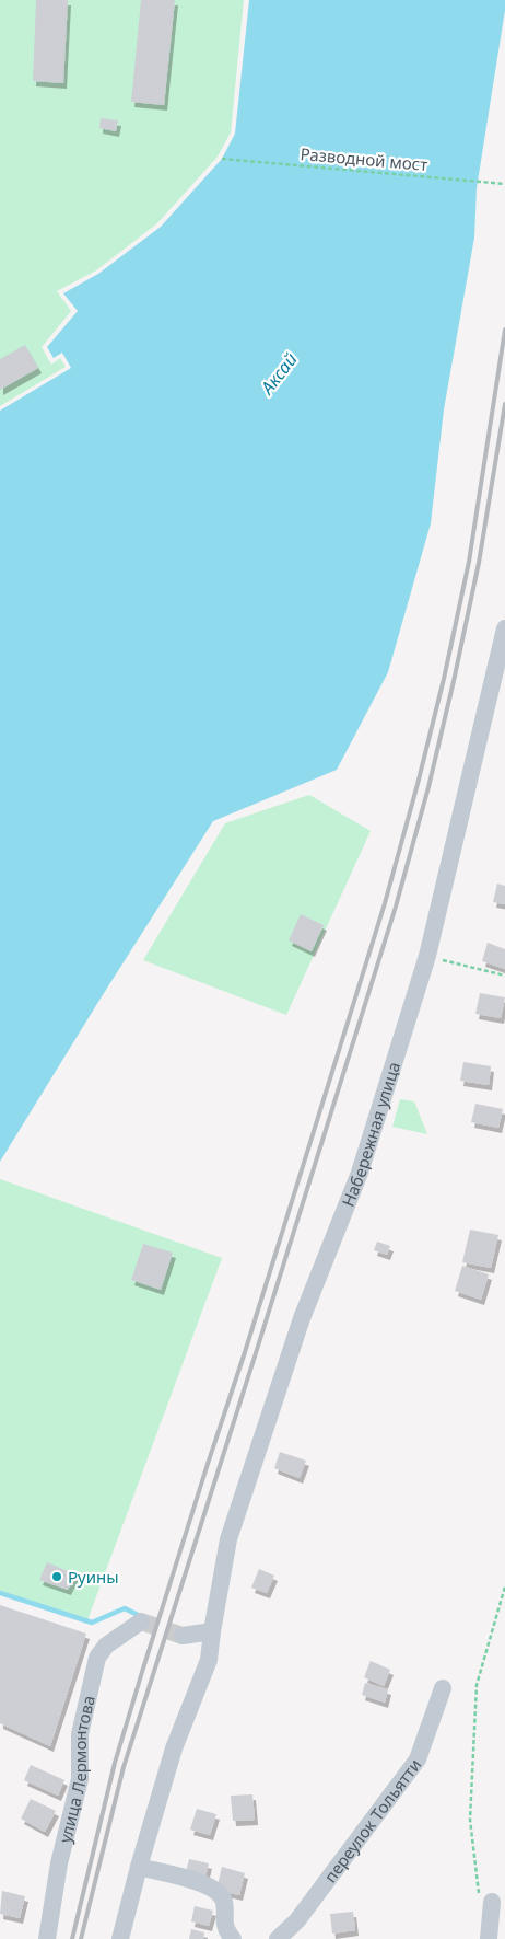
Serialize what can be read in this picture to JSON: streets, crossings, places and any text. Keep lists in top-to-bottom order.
{
  "streets": {
    "street": ["Набережная улица", "улица Лермонтова", "переулок Тольятти"],
    "path": ["Разводной мост"]
  },
  "water": ["Аксай"],
  "places": ["Руины"]
}
